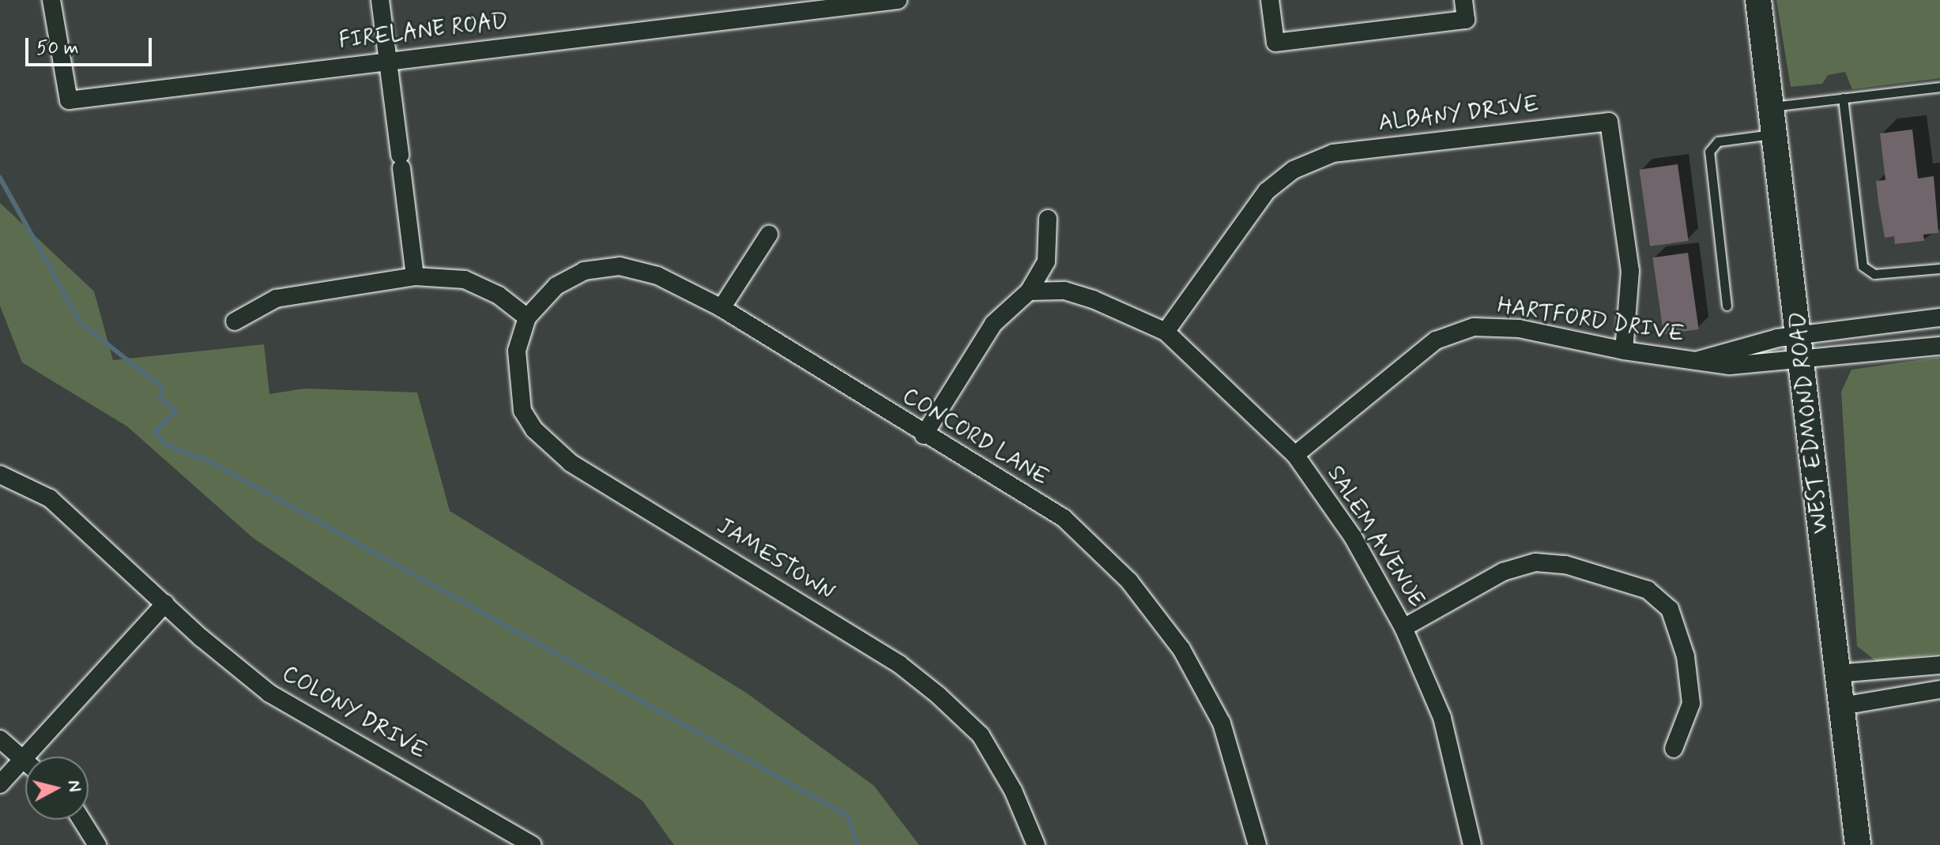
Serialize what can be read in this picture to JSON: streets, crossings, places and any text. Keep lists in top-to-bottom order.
{
  "streets": {
    "main road": ["WEST EDMOND ROAD"],
    "street": [
      "FIRELANE ROAD",
      "ALBANY DRIVE",
      "HARTFORD DRIVE",
      "CONCORD LANE",
      "SALEM AVENUE",
      "JAMESTOWN",
      "COLONY DRIVE"
    ]
  },
  "crossings": [
    ["ALBANY DRIVE", "HARTFORD DRIVE"],
    ["ALBANY DRIVE", "SALEM AVENUE"],
    ["HARTFORD DRIVE", "WEST EDMOND ROAD"],
    ["HARTFORD DRIVE", "SALEM AVENUE"],
    ["CONCORD LANE", "JAMESTOWN"]
  ],
  "scale_bar": "50 m",
  "north": "right"
}
